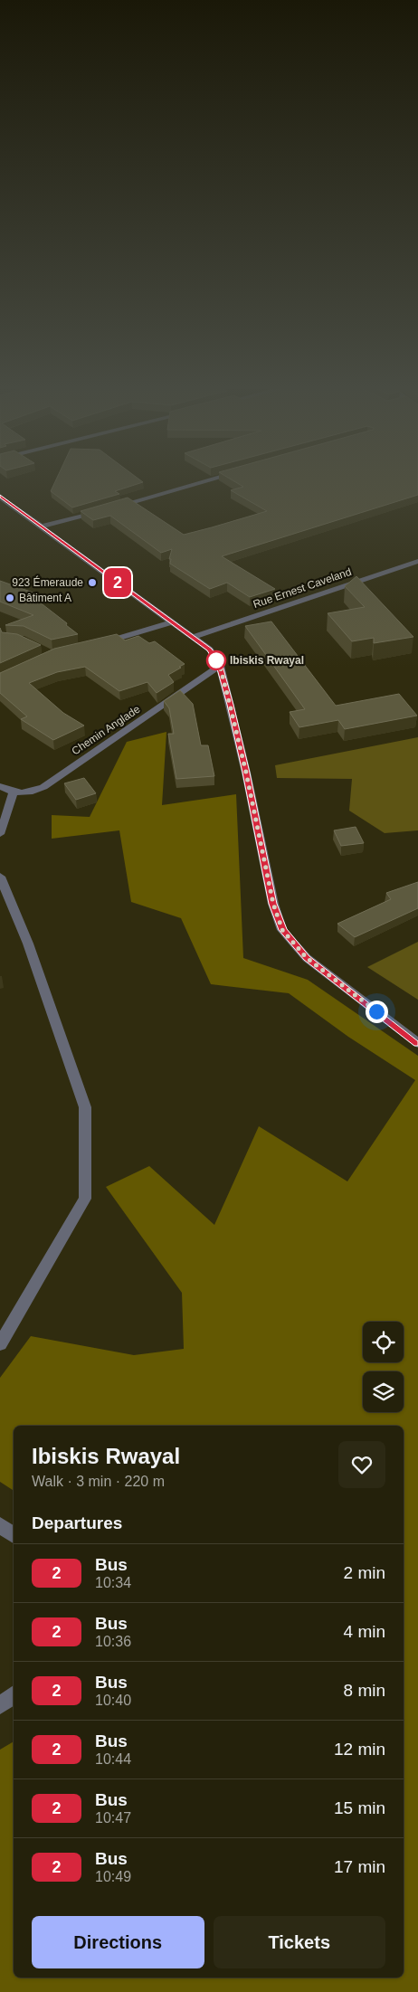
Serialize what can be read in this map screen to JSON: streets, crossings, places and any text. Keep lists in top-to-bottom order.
{
  "streets": {
    "street": ["Rue Ernest Caveland", "Chemin Anglade"]
  },
  "places": ["923 Émeraude", "Bâtiment A", "Ibiskis Rwayal"],
  "lines": ["bus line 2"],
  "page": {
    "on_map": "2",
    "heading": [
      ["Ibiskis Rwayal", "Walk · 3 min · 220 m"],
      "Departures"
    ],
    "list": [
      {
        "mark": "2",
        "name": "Bus",
        "note": "10:34",
        "value": "2 min"
      },
      {
        "mark": "2",
        "name": "Bus",
        "note": "10:36",
        "value": "4 min"
      },
      {
        "mark": "2",
        "name": "Bus",
        "note": "10:40",
        "value": "8 min"
      },
      {
        "mark": "2",
        "name": "Bus",
        "note": "10:44",
        "value": "12 min"
      },
      {
        "mark": "2",
        "name": "Bus",
        "note": "10:47",
        "value": "15 min"
      },
      {
        "mark": "2",
        "name": "Bus",
        "note": "10:49",
        "value": "17 min"
      }
    ],
    "buttons": ["Directions", "Tickets"]
  }
}
